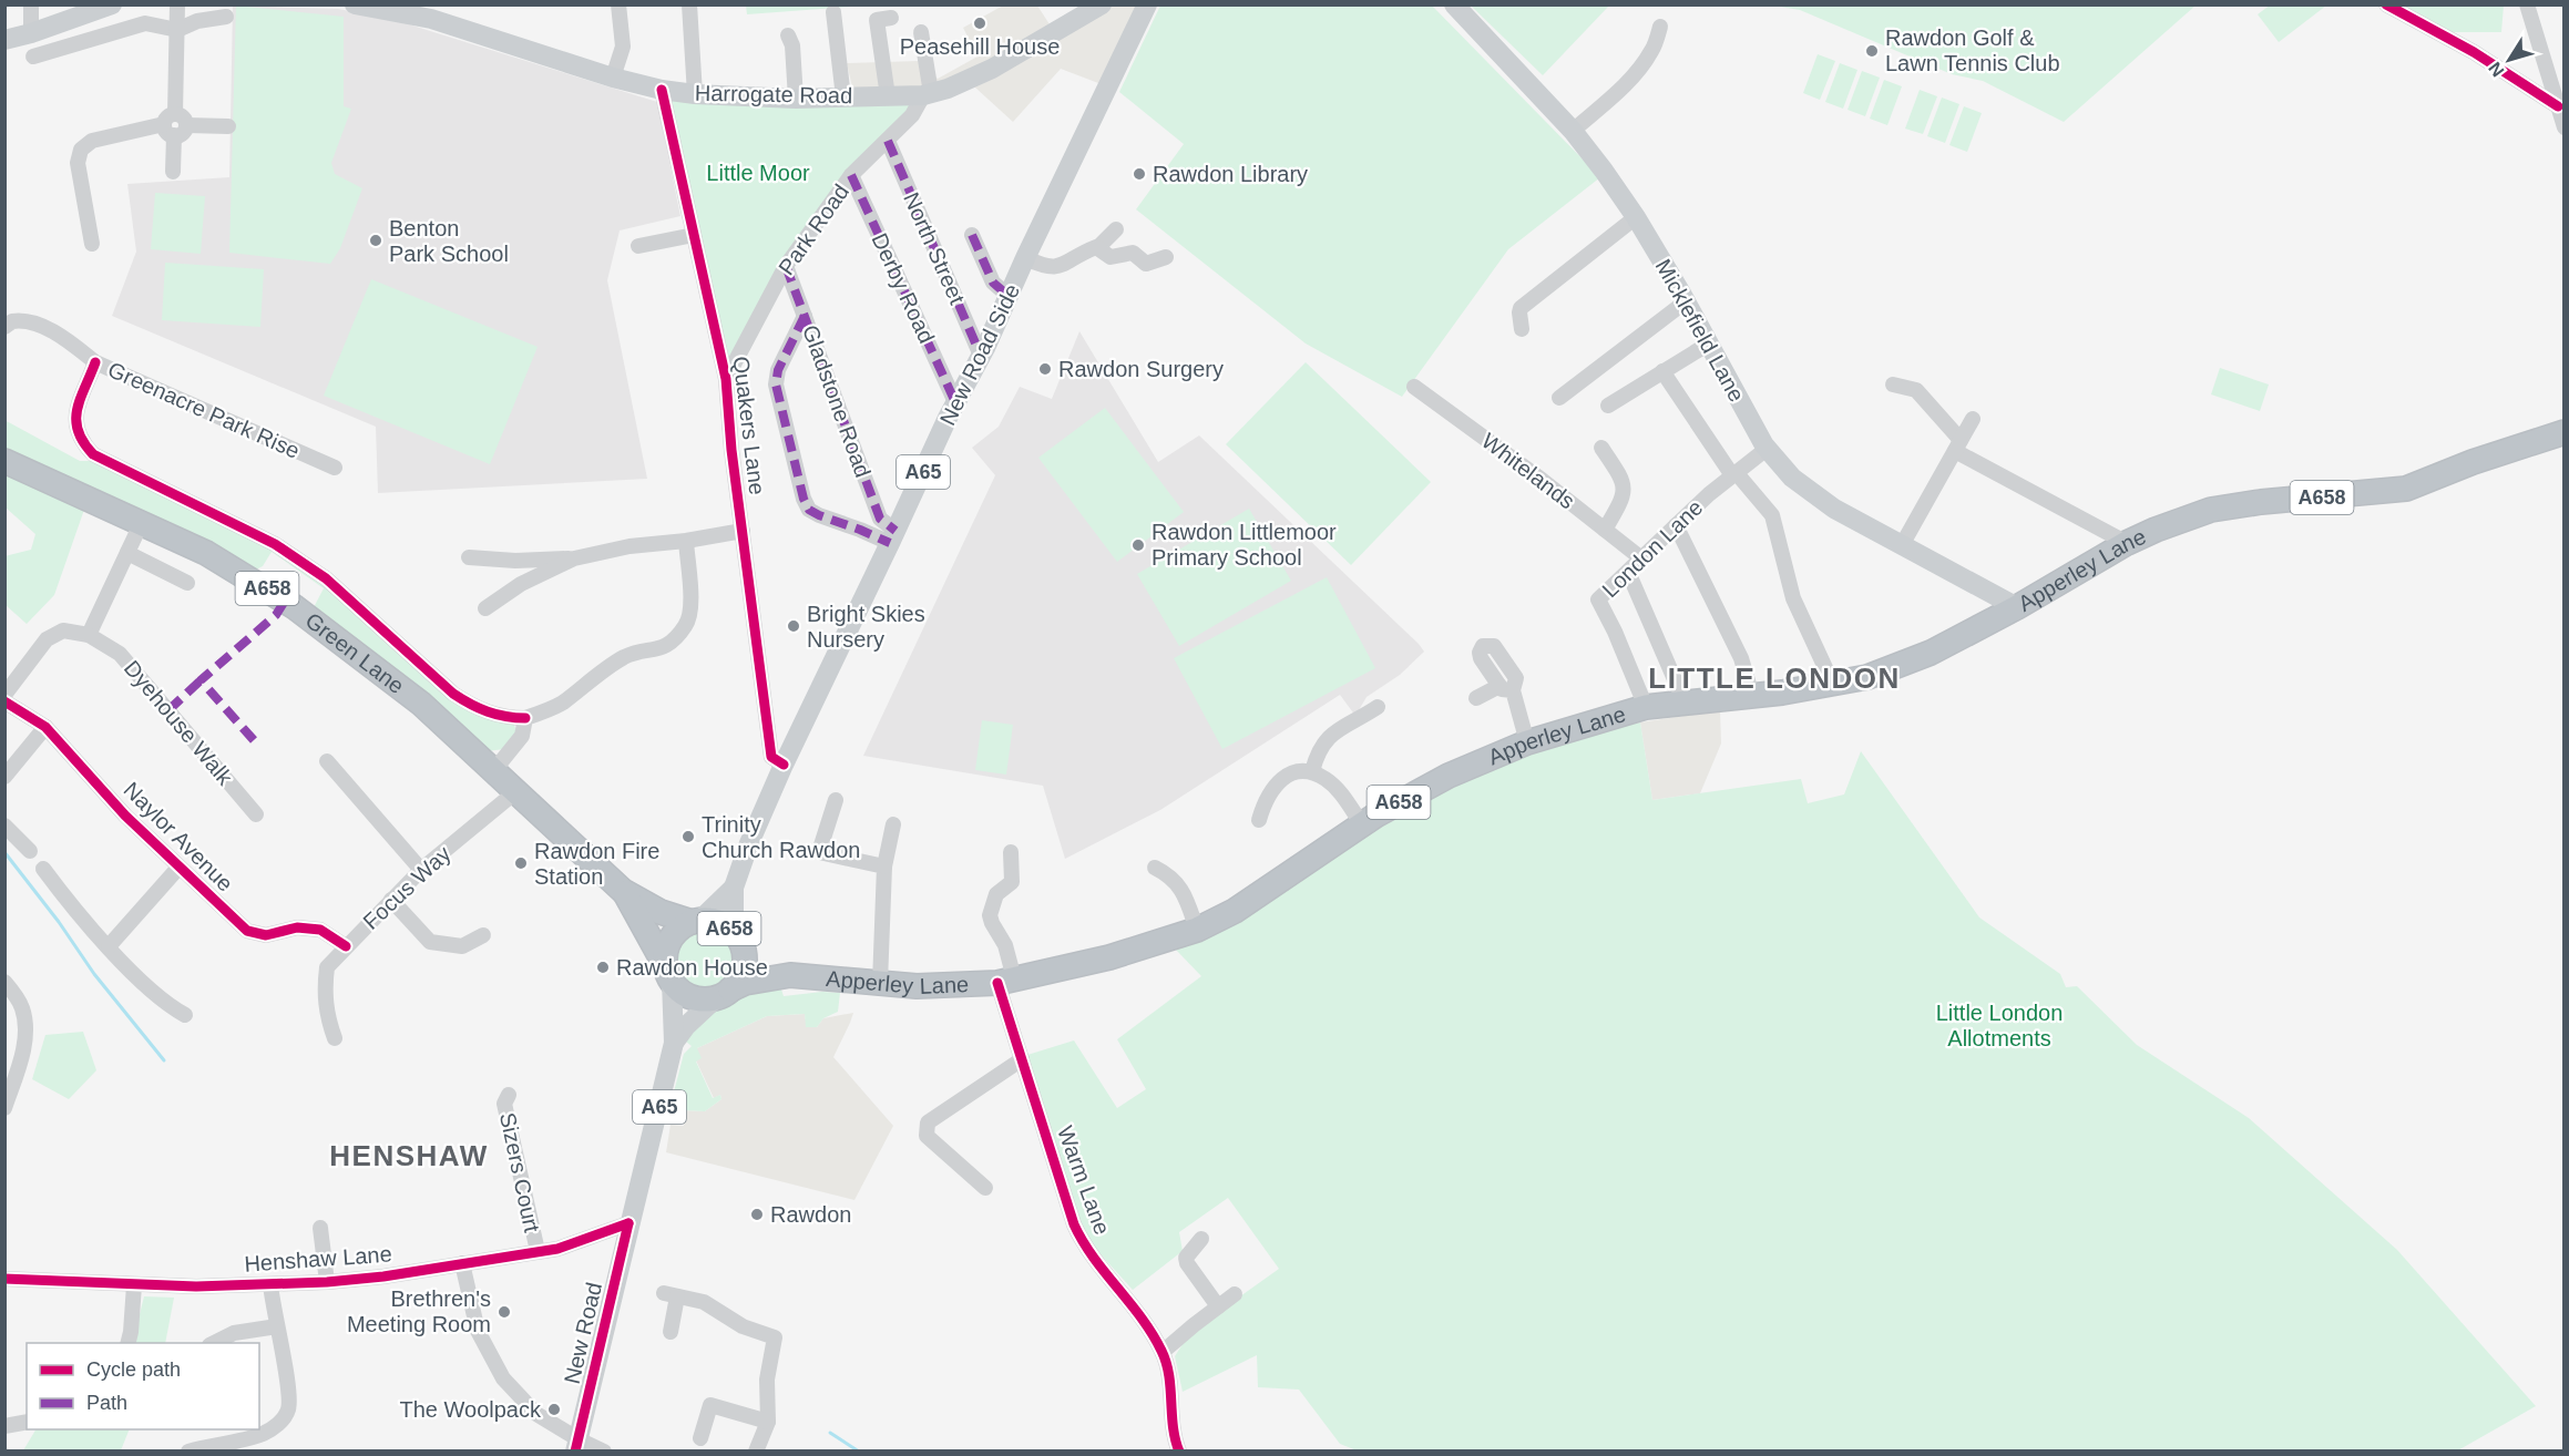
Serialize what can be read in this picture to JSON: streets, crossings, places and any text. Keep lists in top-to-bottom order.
{
  "streets": {
    "highway": ["A658", "Apperley Lane", "Green Lane"],
    "main road": [
      "Harrogate Road",
      "Micklefield Lane",
      "New Road Side",
      "A65",
      "New Road"
    ],
    "street": [
      "Park Road",
      "North Street",
      "Derby Road",
      "Gladstone Road",
      "Greenacre Park Rise",
      "Quakers Lane",
      "Whitelands",
      "London Lane",
      "Dyehouse Walk",
      "Naylor Avenue",
      "Focus Way",
      "Sizers Court",
      "Warm Lane",
      "Henshaw Lane"
    ]
  },
  "crossings": [
    ["Harrogate Road", "Park Road"],
    ["Harrogate Road", "Quakers Lane"],
    ["Park Road", "North Street"],
    ["Park Road", "Derby Road"],
    ["Park Road", "Gladstone Road"],
    ["Park Road", "Quakers Lane"],
    ["North Street", "New Road Side"],
    ["Derby Road", "New Road Side"],
    ["Micklefield Lane", "London Lane"],
    ["Micklefield Lane", "Apperley Lane"],
    ["New Road Side", "Gladstone Road"],
    ["New Road Side", "Quakers Lane"],
    ["New Road Side", "A658"],
    ["New Road Side", "Apperley Lane"],
    ["New Road Side", "Green Lane"],
    ["New Road Side", "New Road"],
    ["Whitelands", "London Lane"],
    ["A658", "Apperley Lane"],
    ["A658", "Green Lane"],
    ["A658", "New Road"],
    ["London Lane", "Apperley Lane"],
    ["Apperley Lane", "Green Lane"],
    ["Apperley Lane", "Warm Lane"],
    ["Apperley Lane", "New Road"],
    ["Green Lane", "Focus Way"],
    ["Green Lane", "New Road"],
    ["Naylor Avenue", "Focus Way"],
    ["Sizers Court", "Henshaw Lane"],
    ["Henshaw Lane", "New Road"]
  ],
  "districts": ["LITTLE LONDON", "HENSHAW"],
  "parks": ["Little Moor", "Little London Allotments"],
  "places": [
    "Peasehill House",
    "Rawdon Golf & Lawn Tennis Club",
    "Rawdon Library",
    "Benton Park School",
    "Rawdon Surgery",
    "Rawdon Littlemoor Primary School",
    "Bright Skies Nursery",
    "Trinity Church Rawdon",
    "Rawdon Fire Station",
    "Rawdon House",
    "Rawdon",
    "Brethren's Meeting Room",
    "The Woolpack"
  ],
  "legend": ["Cycle path", "Path"],
  "north": "bottom left"
}
